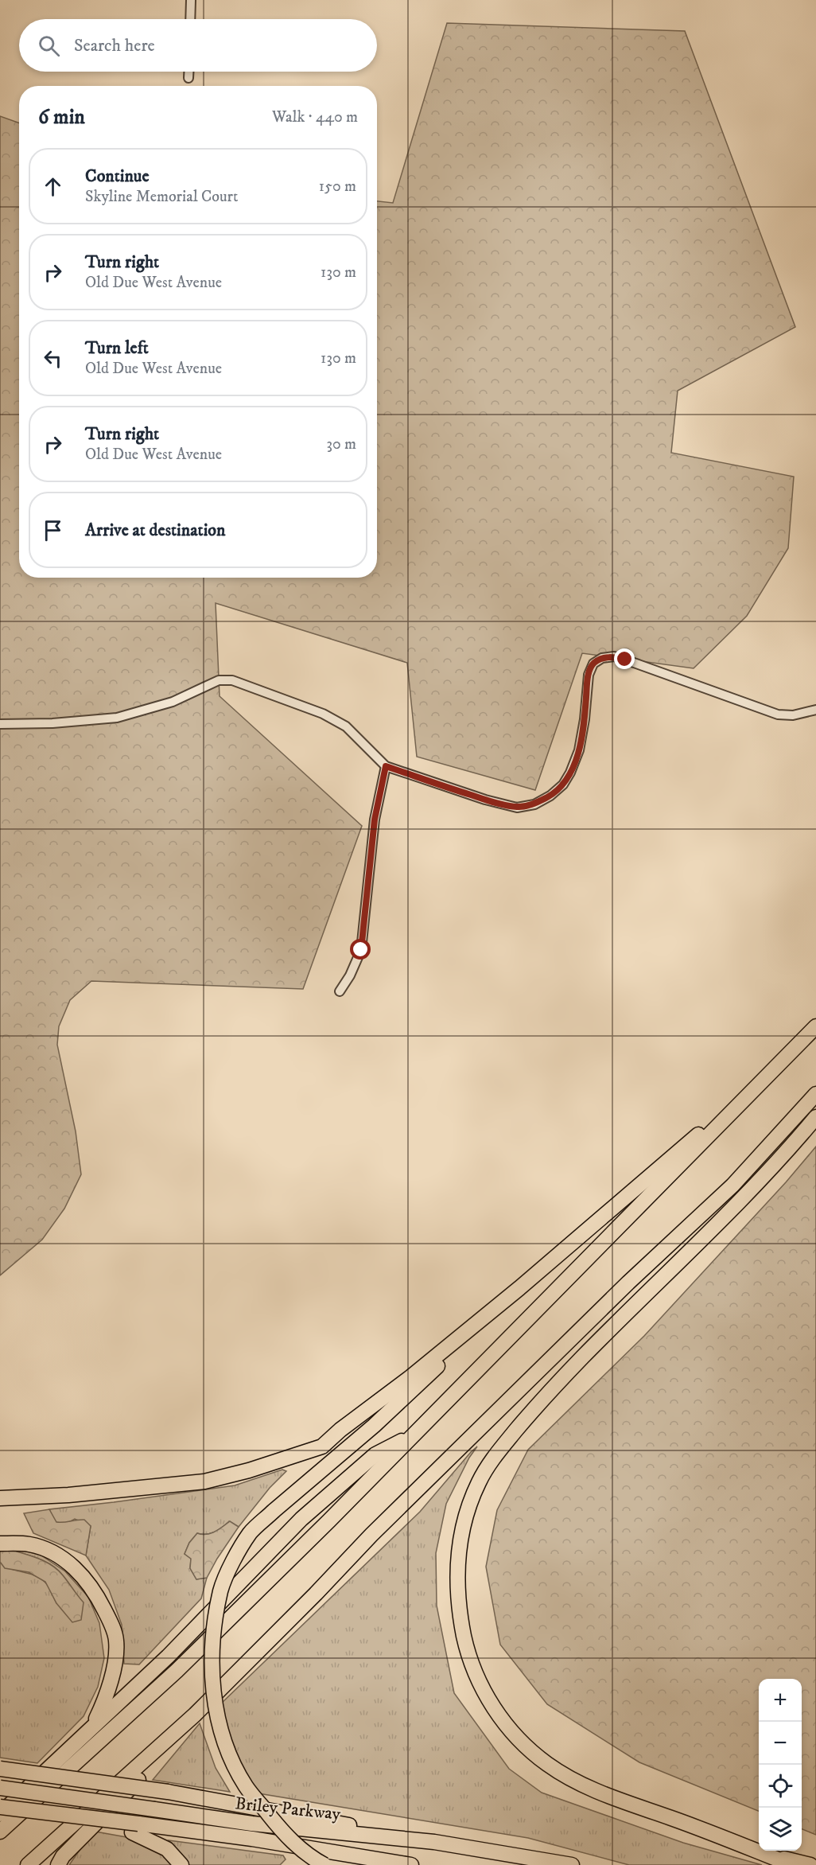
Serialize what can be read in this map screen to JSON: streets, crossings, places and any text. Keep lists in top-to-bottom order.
{
  "streets": {
    "highway": ["Briley Parkway"]
  },
  "page": {
    "search": "Search here",
    "heading": ["6 min", "Walk · 440 m"],
    "list": [
      ["Continue", "Skyline Memorial Court", "150 m"],
      ["Turn right", "Old Due West Avenue", "130 m"],
      ["Turn left", "Old Due West Avenue", "130 m"],
      ["Turn right", "Old Due West Avenue", "30 m"],
      "Arrive at destination"
    ],
    "map_buttons": ["+", "−"]
  }
}
